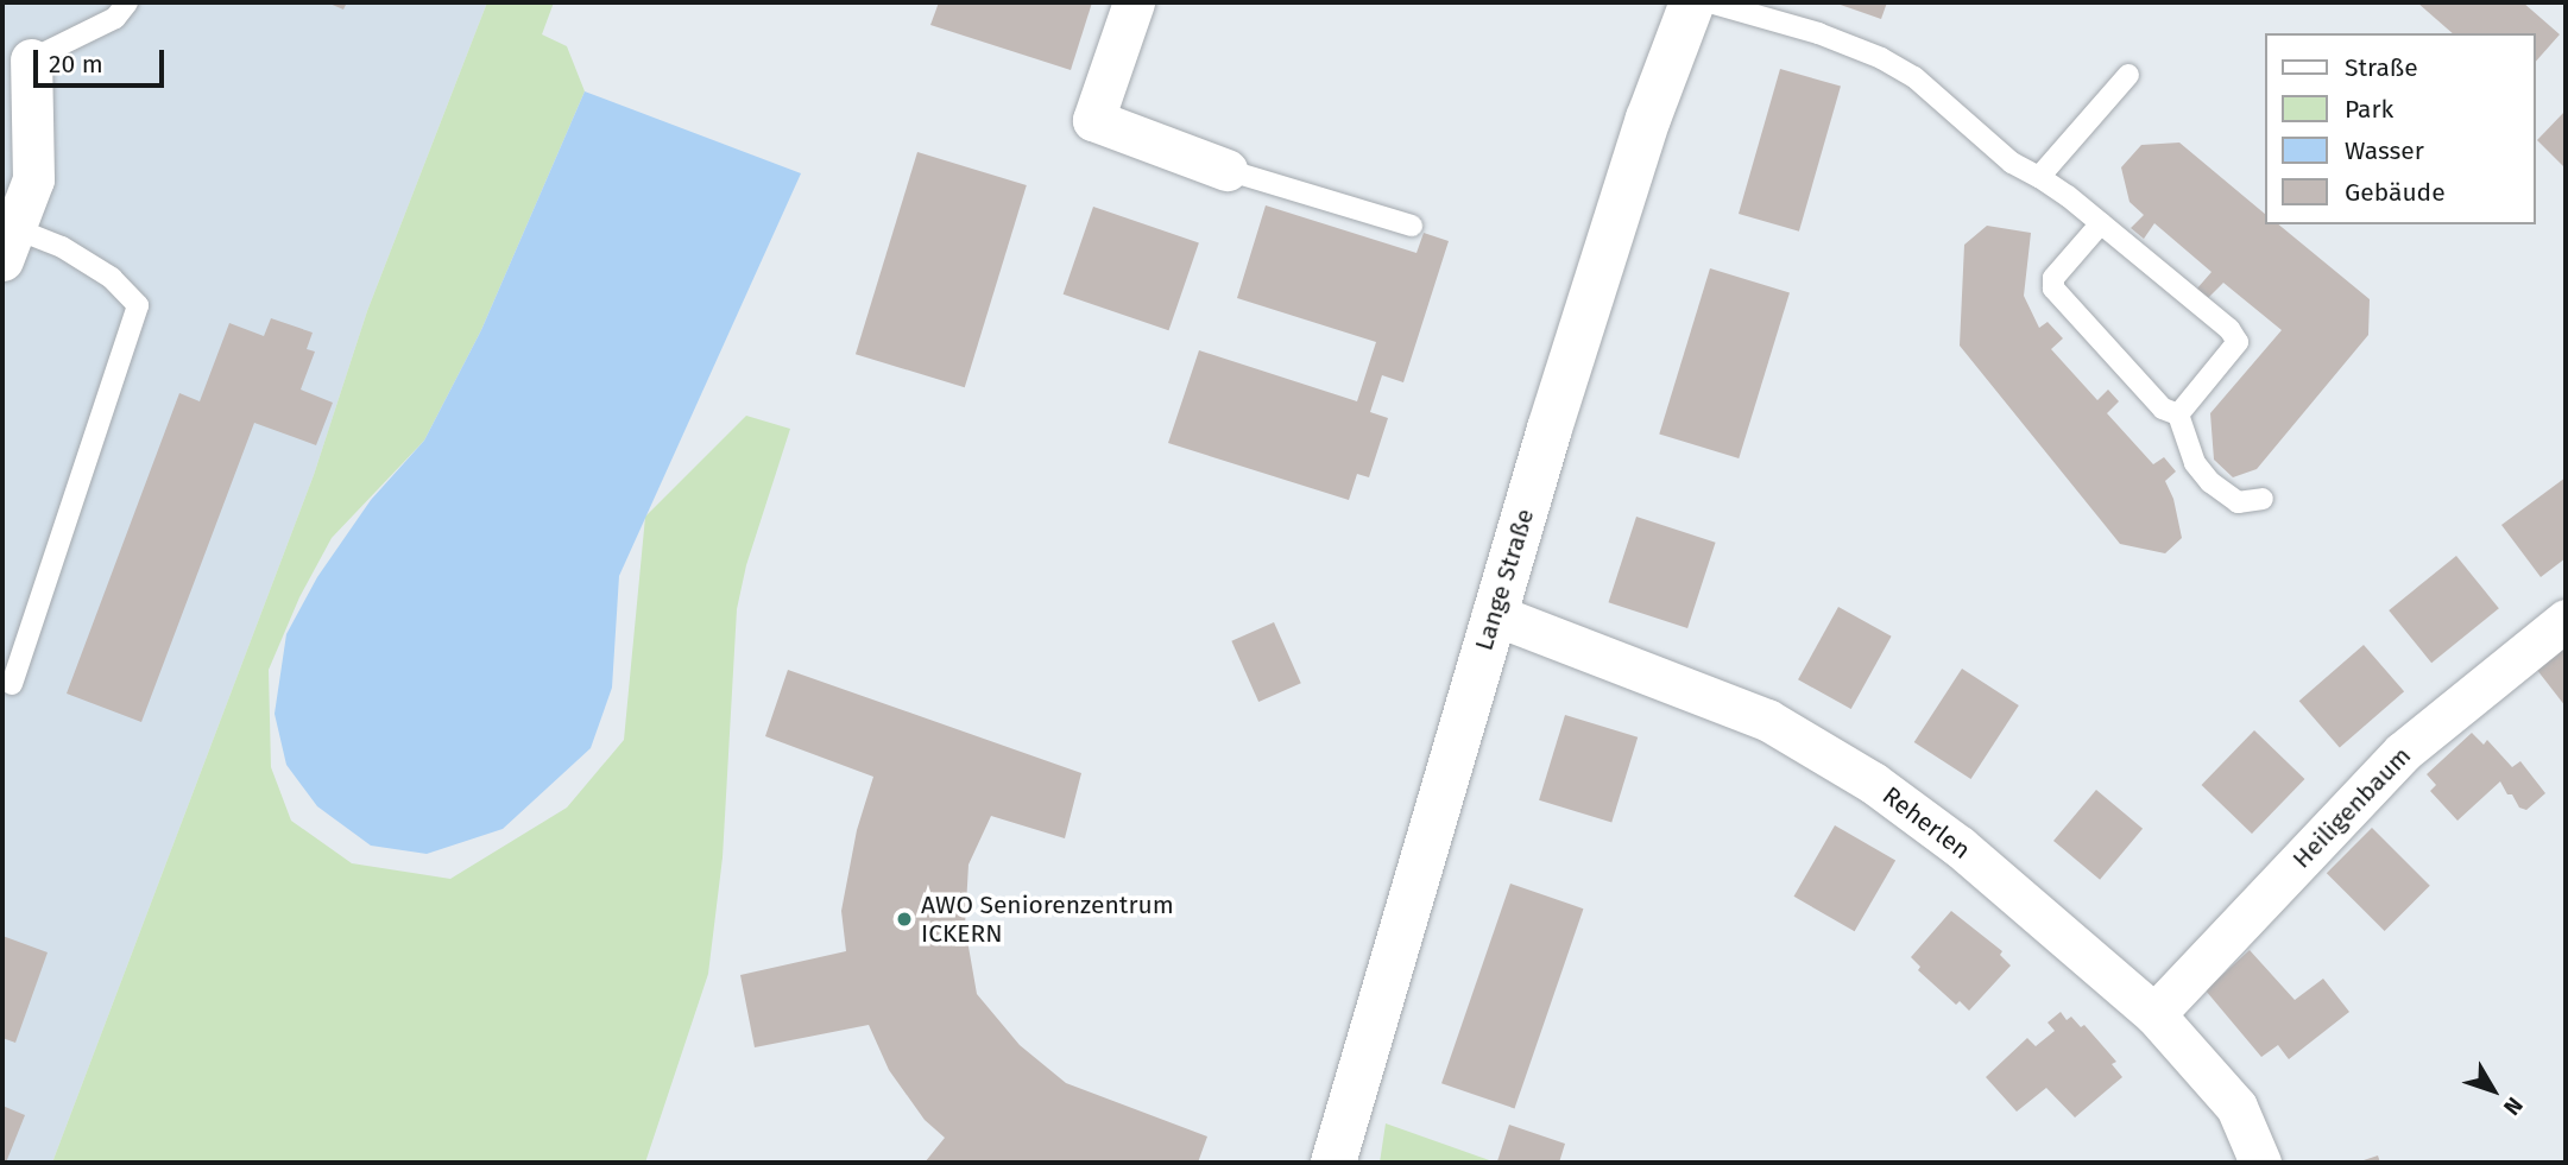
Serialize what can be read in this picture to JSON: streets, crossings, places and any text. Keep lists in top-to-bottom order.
{
  "streets": {
    "main road": ["Lange Straße"],
    "street": ["Heiligenbaum", "Reherlen"]
  },
  "crossings": [
    ["Lange Straße", "Reherlen"],
    ["Heiligenbaum", "Reherlen"]
  ],
  "places": ["AWO Seniorenzentrum ICKERN"],
  "legend": [
    "Straße",
    "Park",
    "Wasser",
    "Gebäude"
  ],
  "scale_bar": "20 m",
  "north": "bottom right"
}
